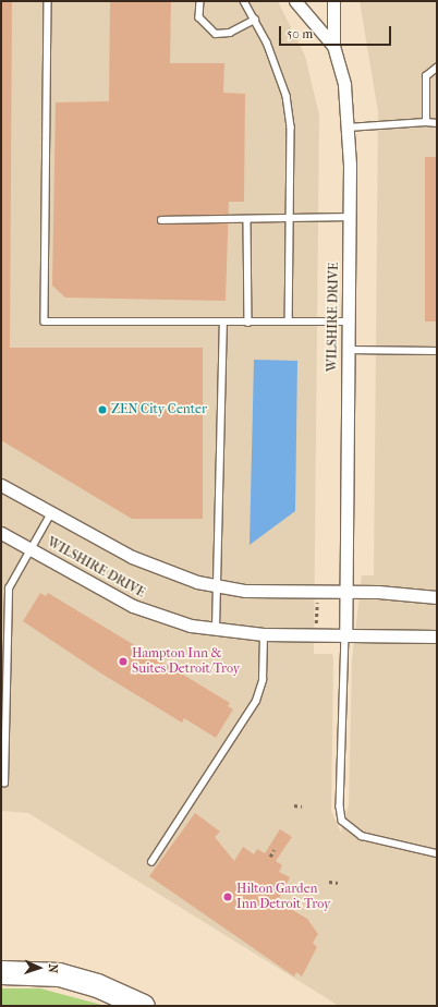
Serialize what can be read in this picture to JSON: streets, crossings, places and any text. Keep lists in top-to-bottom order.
{
  "streets": {
    "street": ["WILSHIRE DRIVE"]
  },
  "places": ["ZEN City Center", "Hampton Inn & Suites Detroit/Troy", "Hilton Garden Inn Detroit Troy"],
  "scale_bar": "50 m",
  "north": "right"
}
